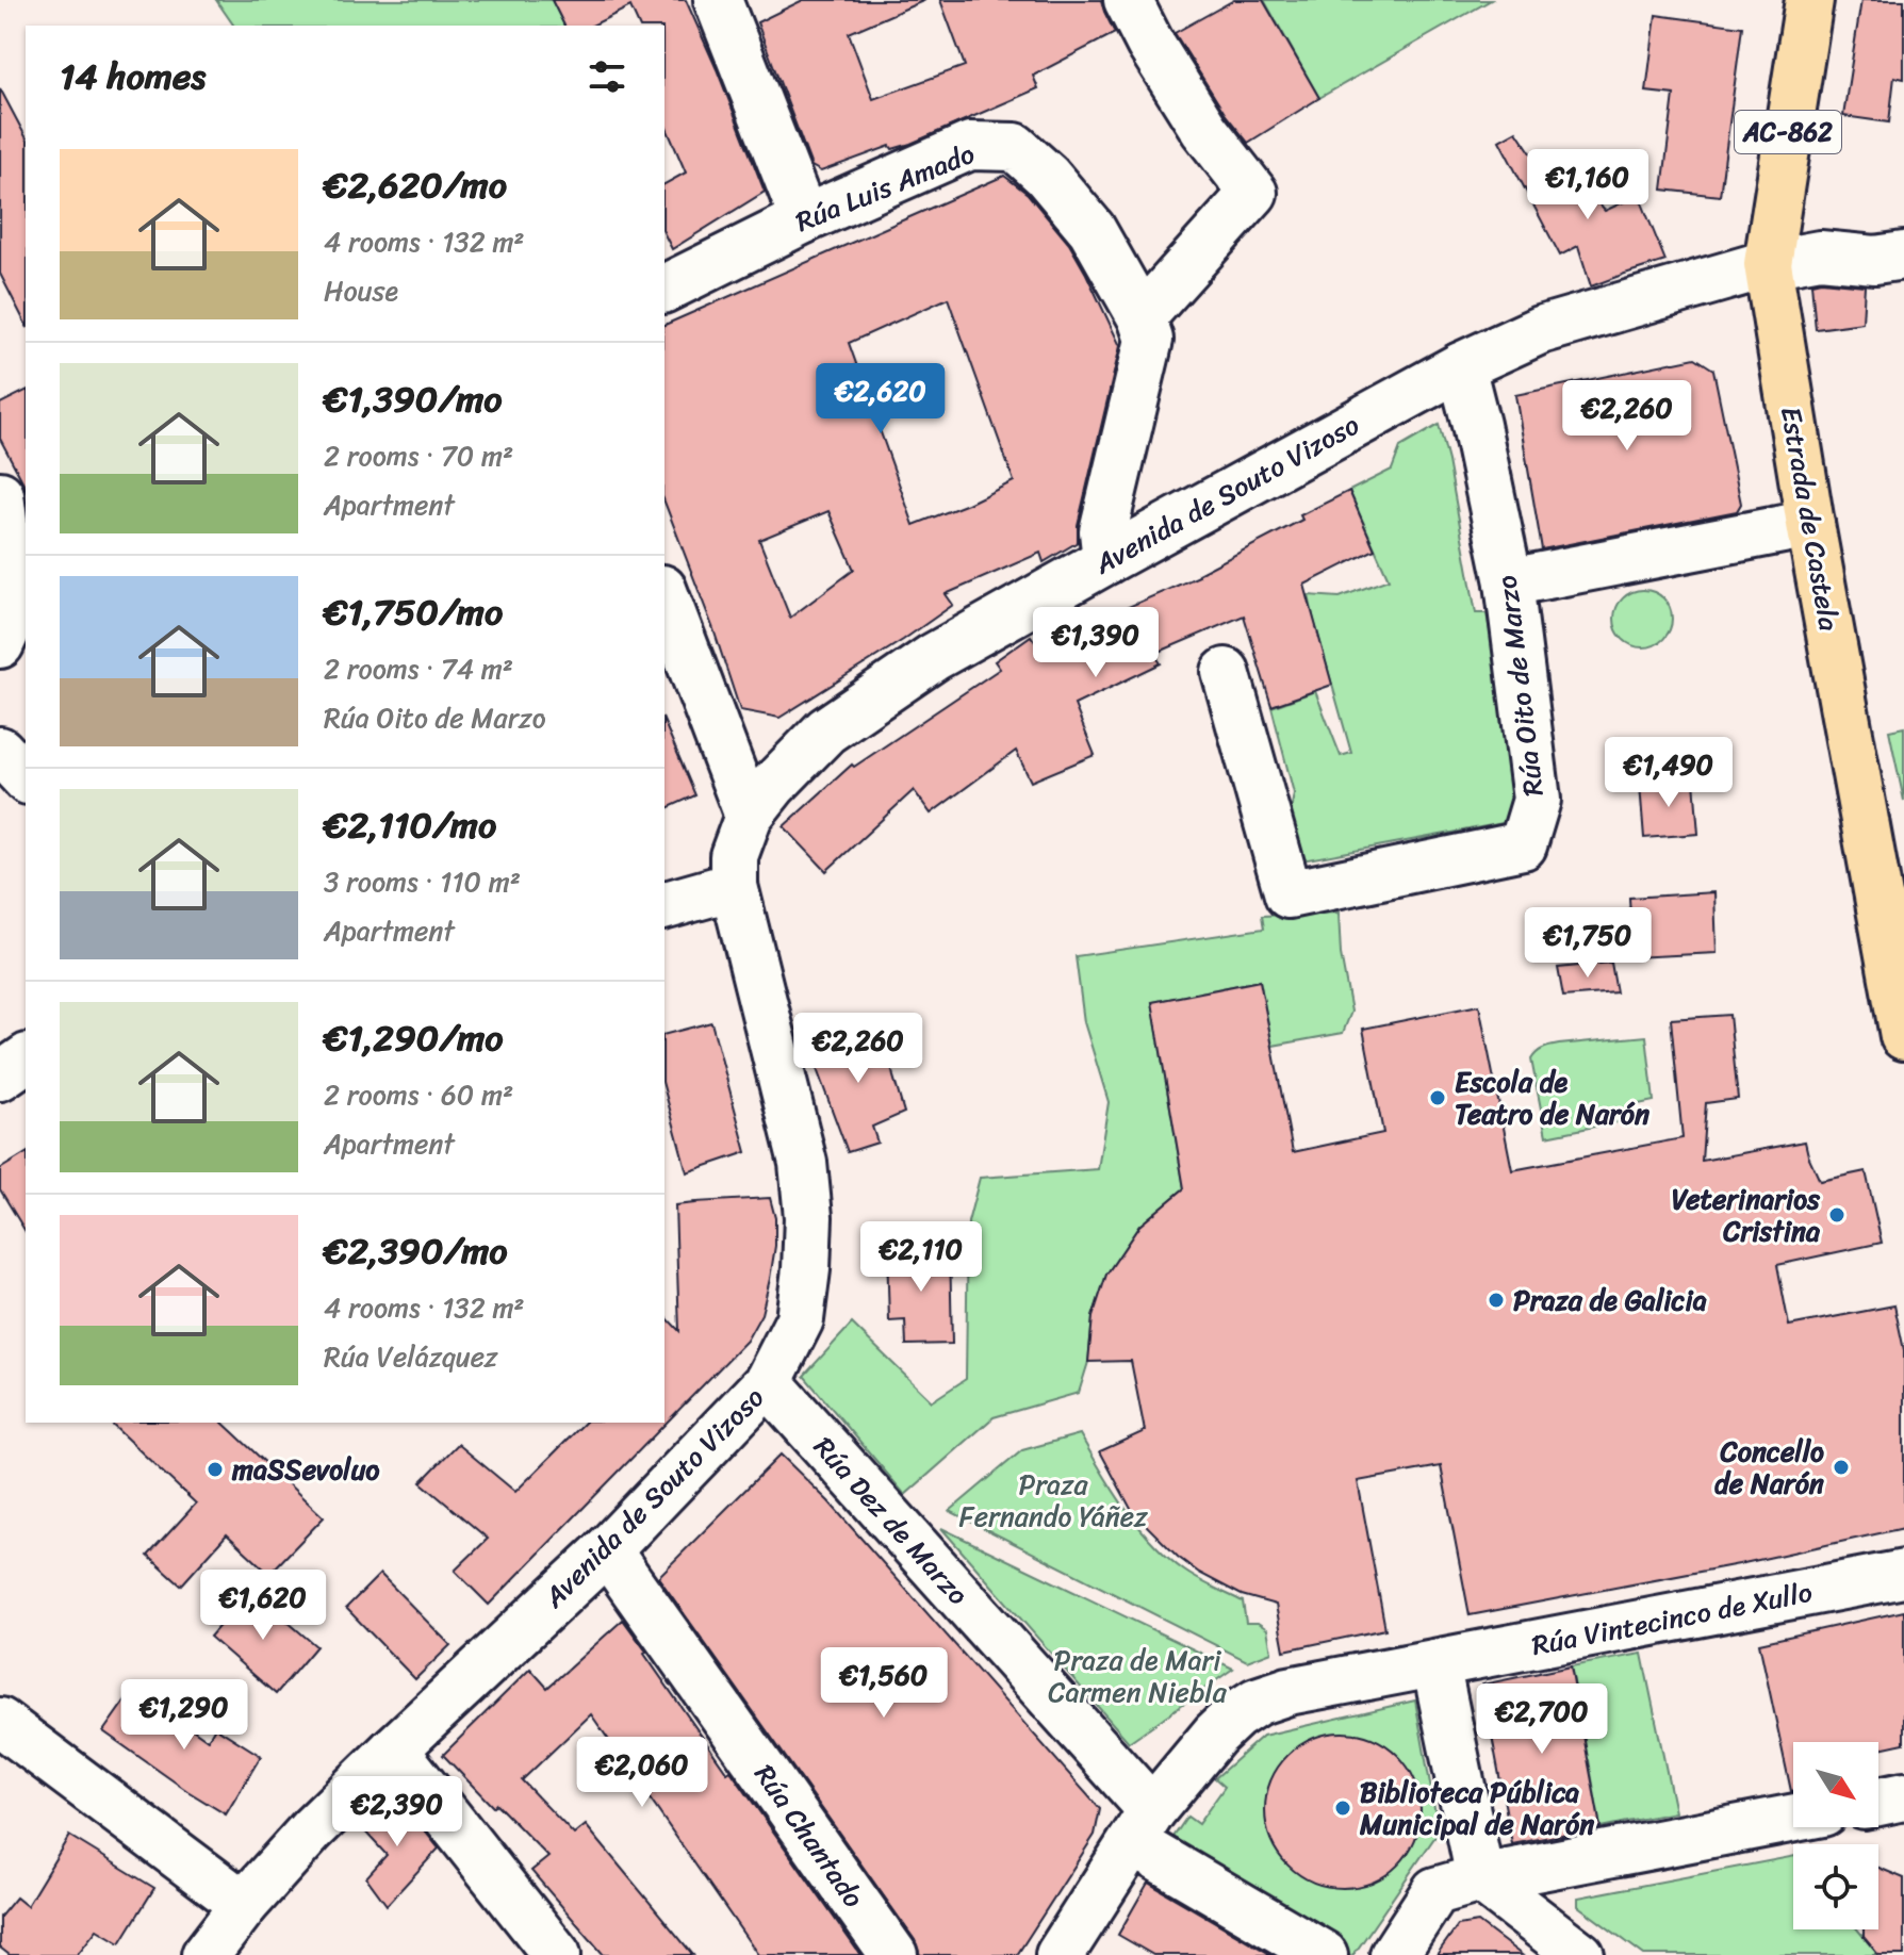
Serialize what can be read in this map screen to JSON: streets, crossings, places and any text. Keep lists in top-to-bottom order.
{
  "streets": {
    "main road": ["AC-862", "Estrada de Castela"],
    "street": [
      "Rúa Luis Amado",
      "Avenida de Souto Vizoso",
      "Rúa Oito de Marzo",
      "Rúa Dez de Marzo",
      "Rúa Vintecinco de Xullo",
      "Rúa Chantado"
    ]
  },
  "crossings": [
    ["Rúa Luis Amado", "Avenida de Souto Vizoso"],
    ["Avenida de Souto Vizoso", "Estrada de Castela"],
    ["Avenida de Souto Vizoso", "Rúa Oito de Marzo"],
    ["Avenida de Souto Vizoso", "Rúa Dez de Marzo"],
    ["Avenida de Souto Vizoso", "Rúa Chantado"],
    ["Rúa Dez de Marzo", "Rúa Vintecinco de Xullo"]
  ],
  "parks": ["Praza Fernando Yáñez", "Praza de Mari Carmen Niebla"],
  "places": [
    "Escola de Teatro de Narón",
    "Veterinarios Cristina",
    "Praza de Galicia",
    "Concello de Narón",
    "maSSevoluo",
    "Biblioteca Pública Municipal de Narón"
  ],
  "north": "bottom right",
  "page": {
    "heading": "14 homes",
    "list": [
      {
        "name": "€2,620/mo",
        "note": "4 rooms · 132 m² · House"
      },
      {
        "name": "€1,390/mo",
        "note": "2 rooms · 70 m² · Apartment"
      },
      {
        "name": "€1,750/mo",
        "note": "2 rooms · 74 m² · Rúa Oito de Marzo"
      },
      {
        "name": "€2,110/mo",
        "note": "3 rooms · 110 m² · Apartment"
      },
      {
        "name": "€1,290/mo",
        "note": "2 rooms · 60 m² · Apartment"
      },
      {
        "name": "€2,390/mo",
        "note": "4 rooms · 132 m² · Rúa Velázquez"
      }
    ],
    "price": [
      "€1,160",
      "€2,620",
      "€2,260",
      "€1,390",
      "€1,490",
      "€1,750",
      "€2,260",
      "€2,110",
      "€1,620",
      "€1,560",
      "€1,290",
      "€2,700",
      "€2,060",
      "€2,390"
    ]
  }
}
